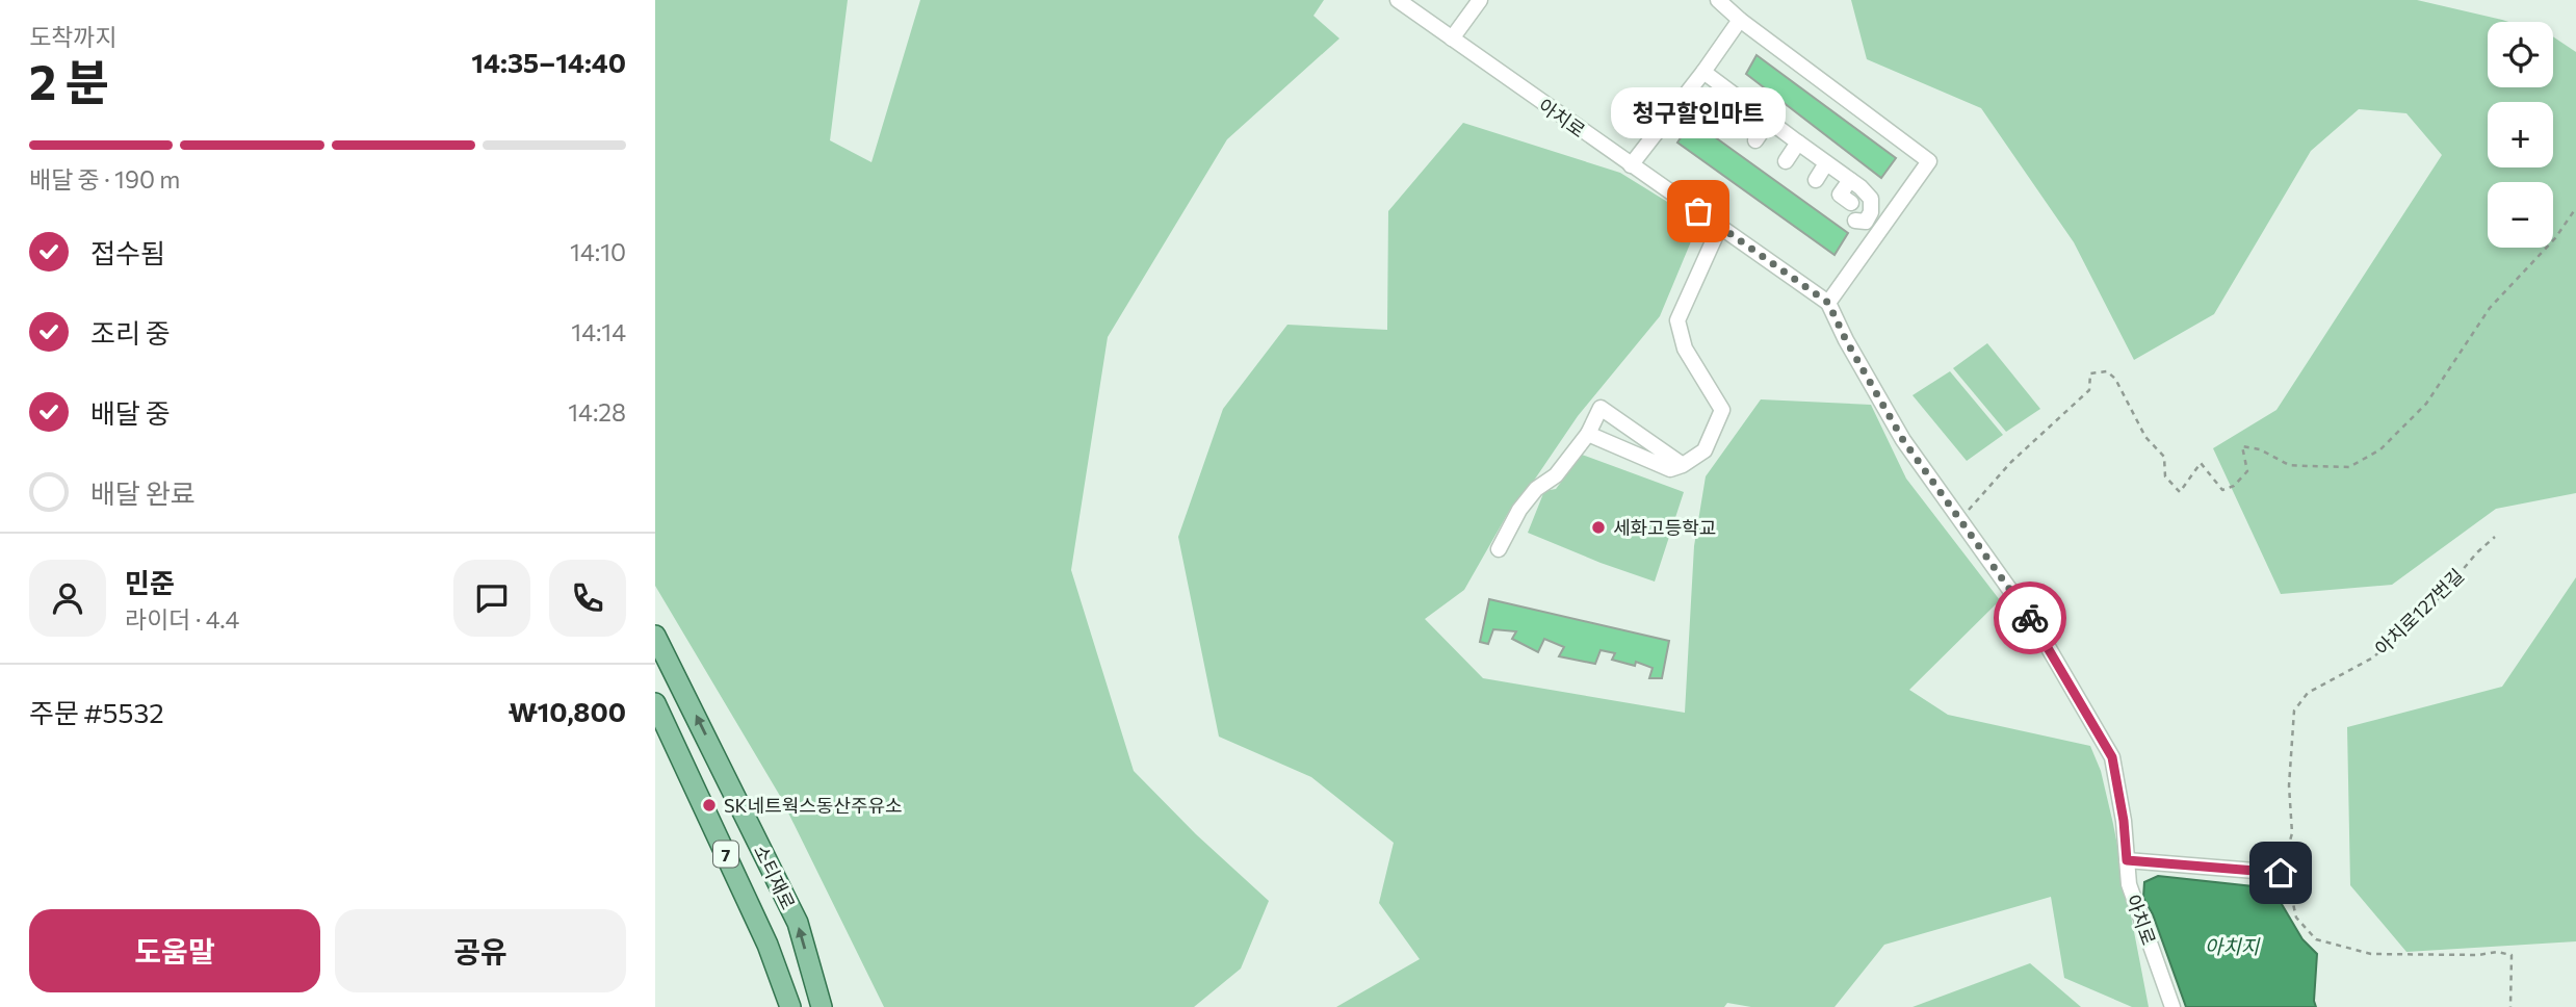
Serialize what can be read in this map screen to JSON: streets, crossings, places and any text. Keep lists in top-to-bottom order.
{
  "streets": {
    "main road": ["7", "소티재로"],
    "street": ["아치로"],
    "path": ["아치로127번길"]
  },
  "water": ["아치지"],
  "places": ["청구할인마트", "세화고등학교", "SK네트웍스동산주유소"],
  "page": {
    "heading": ["2 분", "도착까지", "14:35–14:40"],
    "panel": [
      "민준",
      "라이더 · 4.4",
      "주문 #5532",
      "₩10,800"
    ],
    "map_buttons": ["+", "−"],
    "bubble": "청구할인마트",
    "bar": "배달 중 · 190 m",
    "list": [
      ["접수됨", "14:10"],
      ["조리 중", "14:14"],
      ["배달 중", "14:28"],
      "배달 완료"
    ],
    "buttons": ["도움말", "공유"]
  }
}
